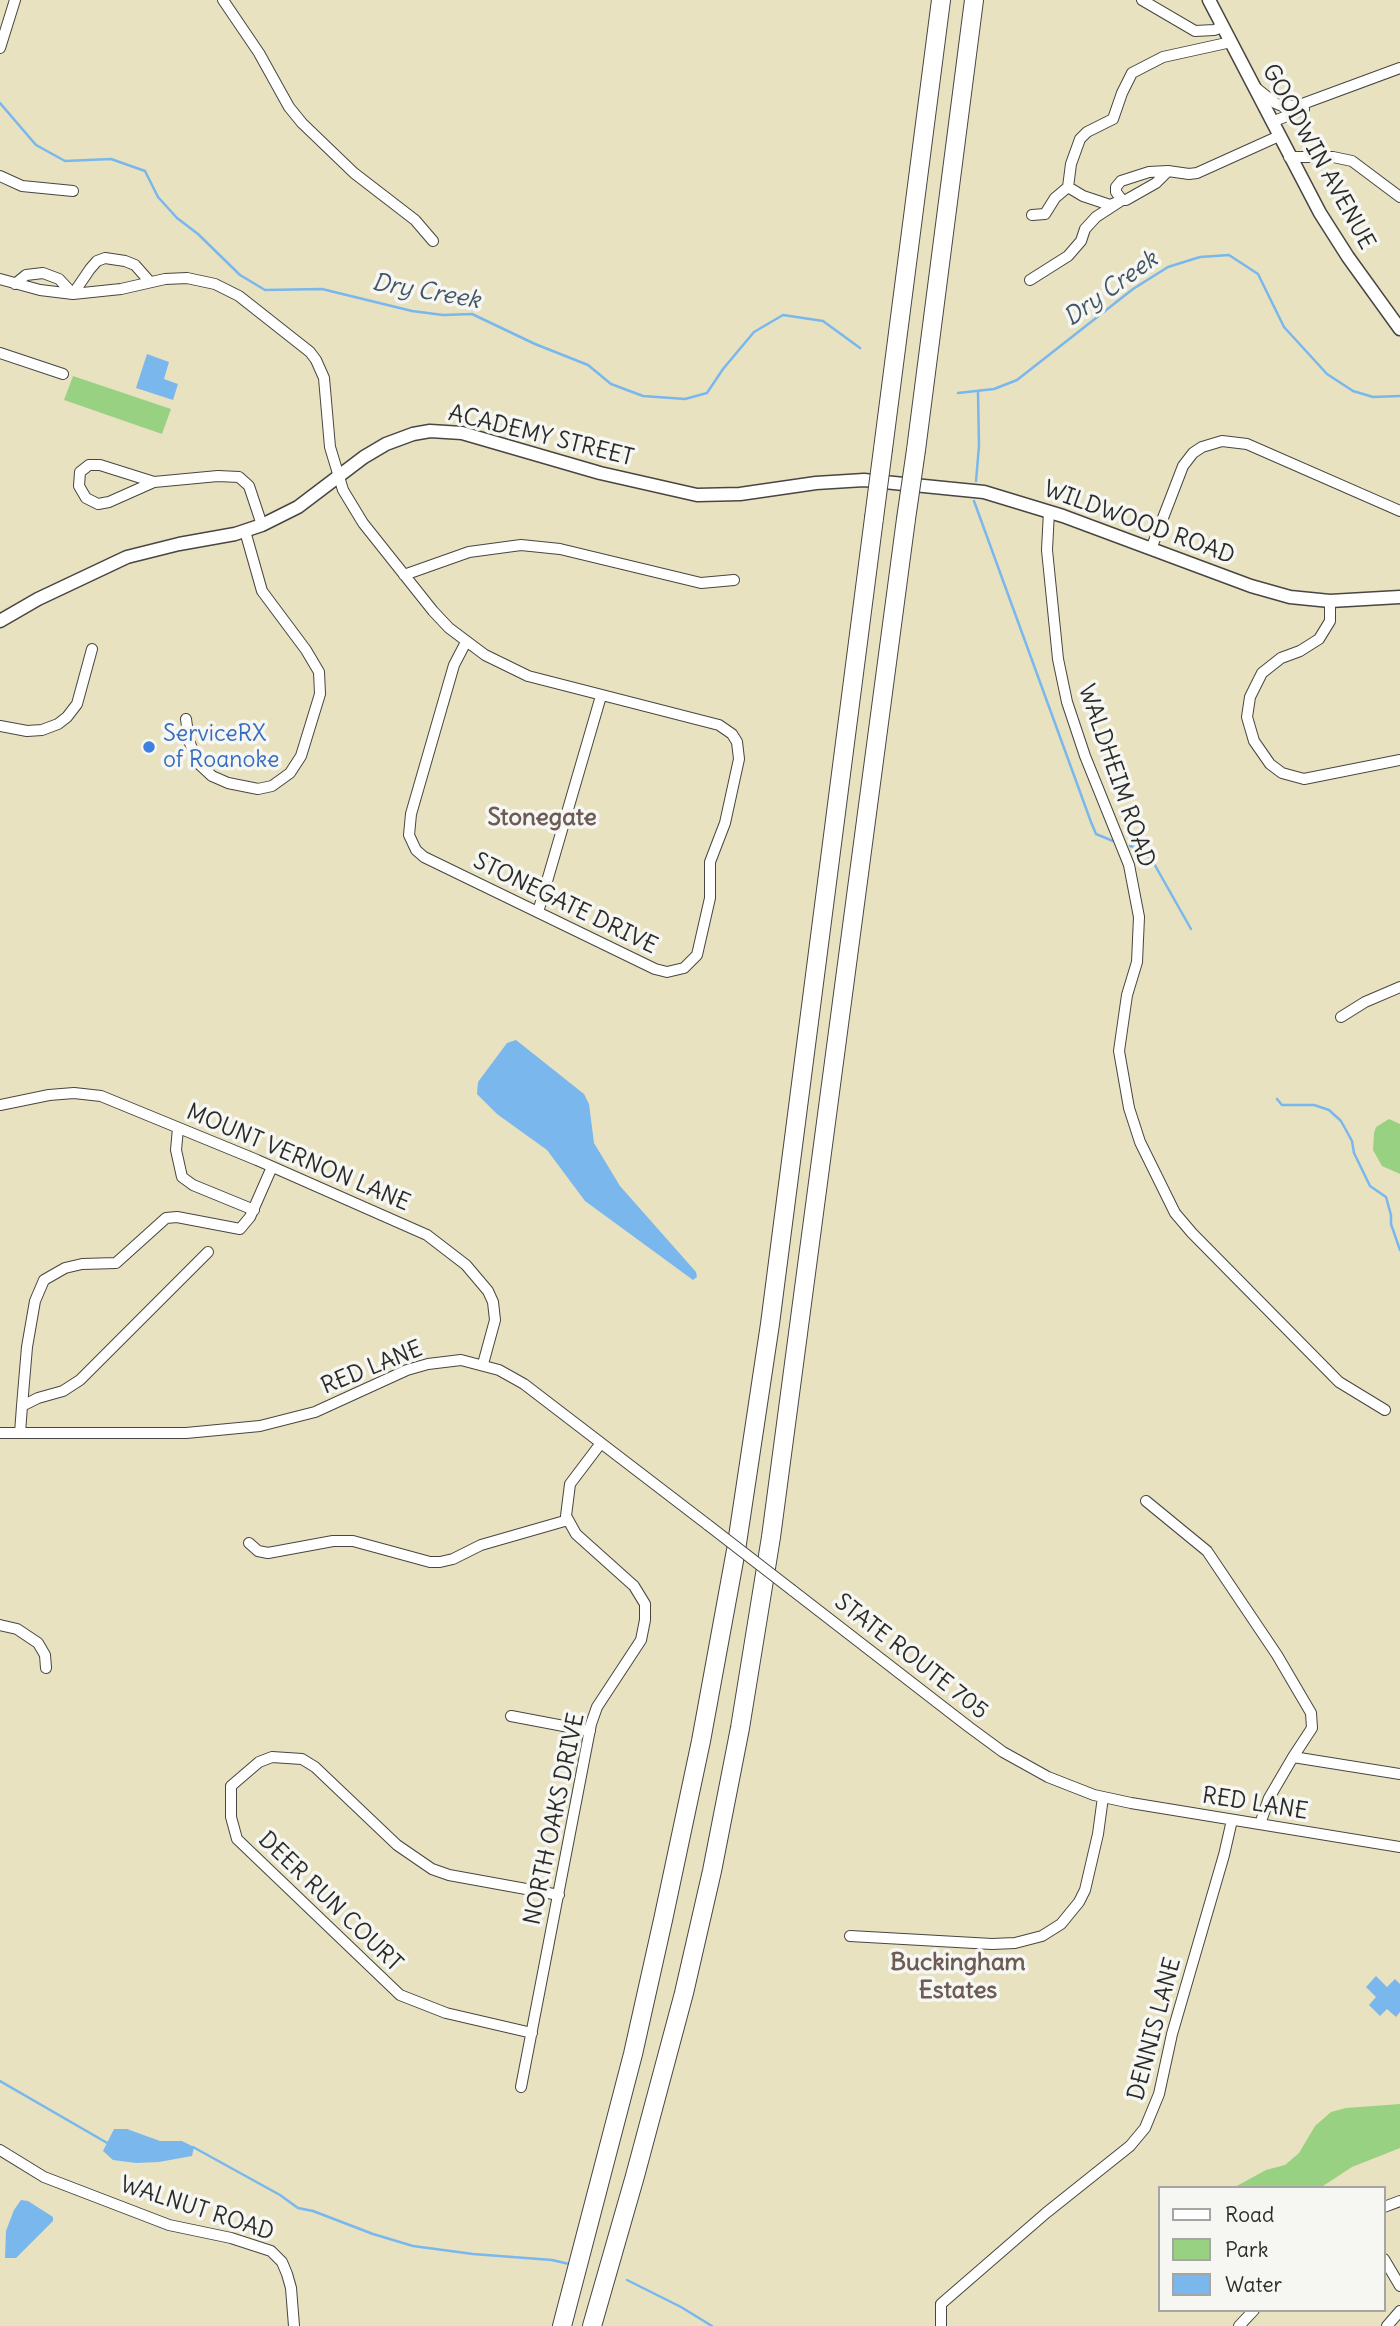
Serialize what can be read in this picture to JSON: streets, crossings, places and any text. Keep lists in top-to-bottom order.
{
  "streets": {
    "street": [
      "GOODWIN AVENUE",
      "ACADEMY STREET",
      "WILDWOOD ROAD",
      "WALDHEIM ROAD",
      "STONEGATE DRIVE",
      "MOUNT VERNON LANE",
      "RED LANE",
      "STATE ROUTE 705",
      "NORTH OAKS DRIVE",
      "DEER RUN COURT",
      "DENNIS LANE",
      "WALNUT ROAD"
    ]
  },
  "crossings": [
    ["ACADEMY STREET", "WILDWOOD ROAD"],
    ["ACADEMY STREET", "STONEGATE DRIVE"],
    ["WILDWOOD ROAD", "WALDHEIM ROAD"],
    ["MOUNT VERNON LANE", "RED LANE"],
    ["RED LANE", "STATE ROUTE 705"],
    ["RED LANE", "DENNIS LANE"],
    ["NORTH OAKS DRIVE", "DEER RUN COURT"]
  ],
  "districts": ["Stonegate", "Buckingham Estates"],
  "water": ["Dry Creek"],
  "places": ["ServiceRX of Roanoke"],
  "legend": ["Road", "Park", "Water"]
}
